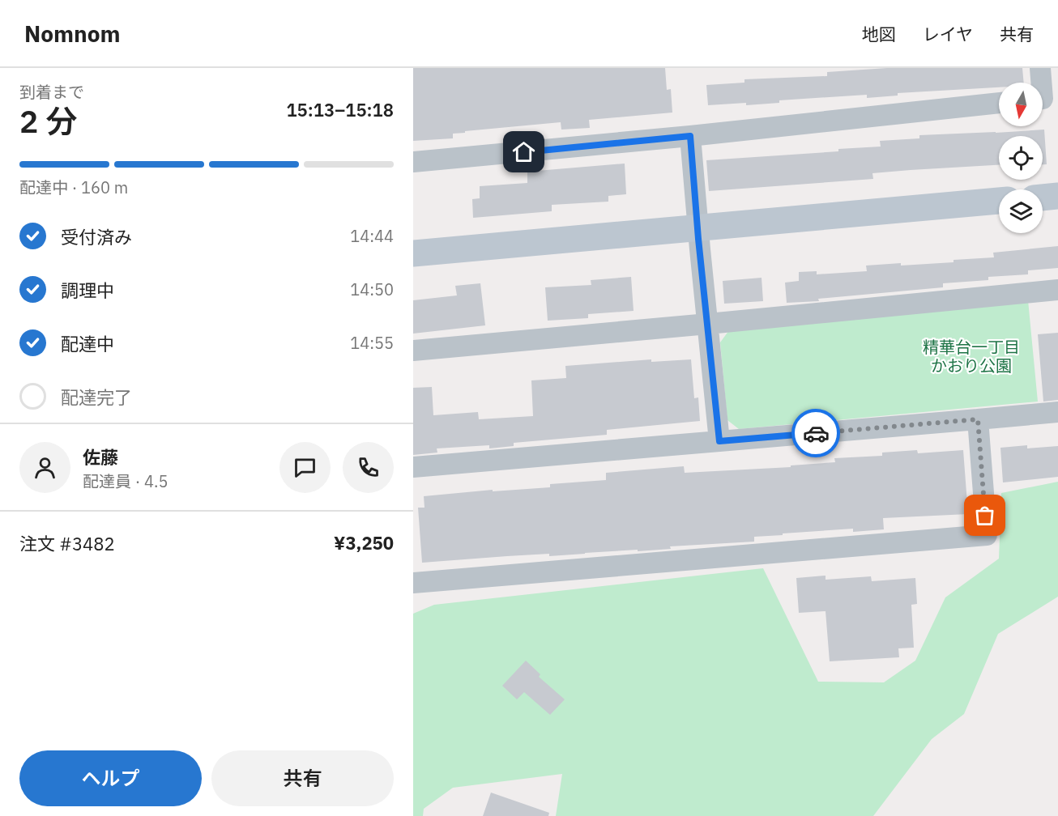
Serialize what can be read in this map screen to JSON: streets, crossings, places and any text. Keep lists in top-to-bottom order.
{
  "parks": ["精華台一丁目 かおり公園"],
  "north": "bottom",
  "page": {
    "header": "Nomnom",
    "nav": ["地図", "レイヤ", "共有"],
    "heading": ["2 分", "到着まで", "15:13–15:18"],
    "panel": [
      "佐藤",
      "配達員 · 4.5",
      "注文 #3482",
      "¥3,250"
    ],
    "bar": "配達中 · 160 m",
    "list": [
      ["受付済み", "14:44"],
      ["調理中", "14:50"],
      ["配達中", "14:55"],
      "配達完了"
    ],
    "buttons": ["ヘルプ", "共有"]
  }
}
